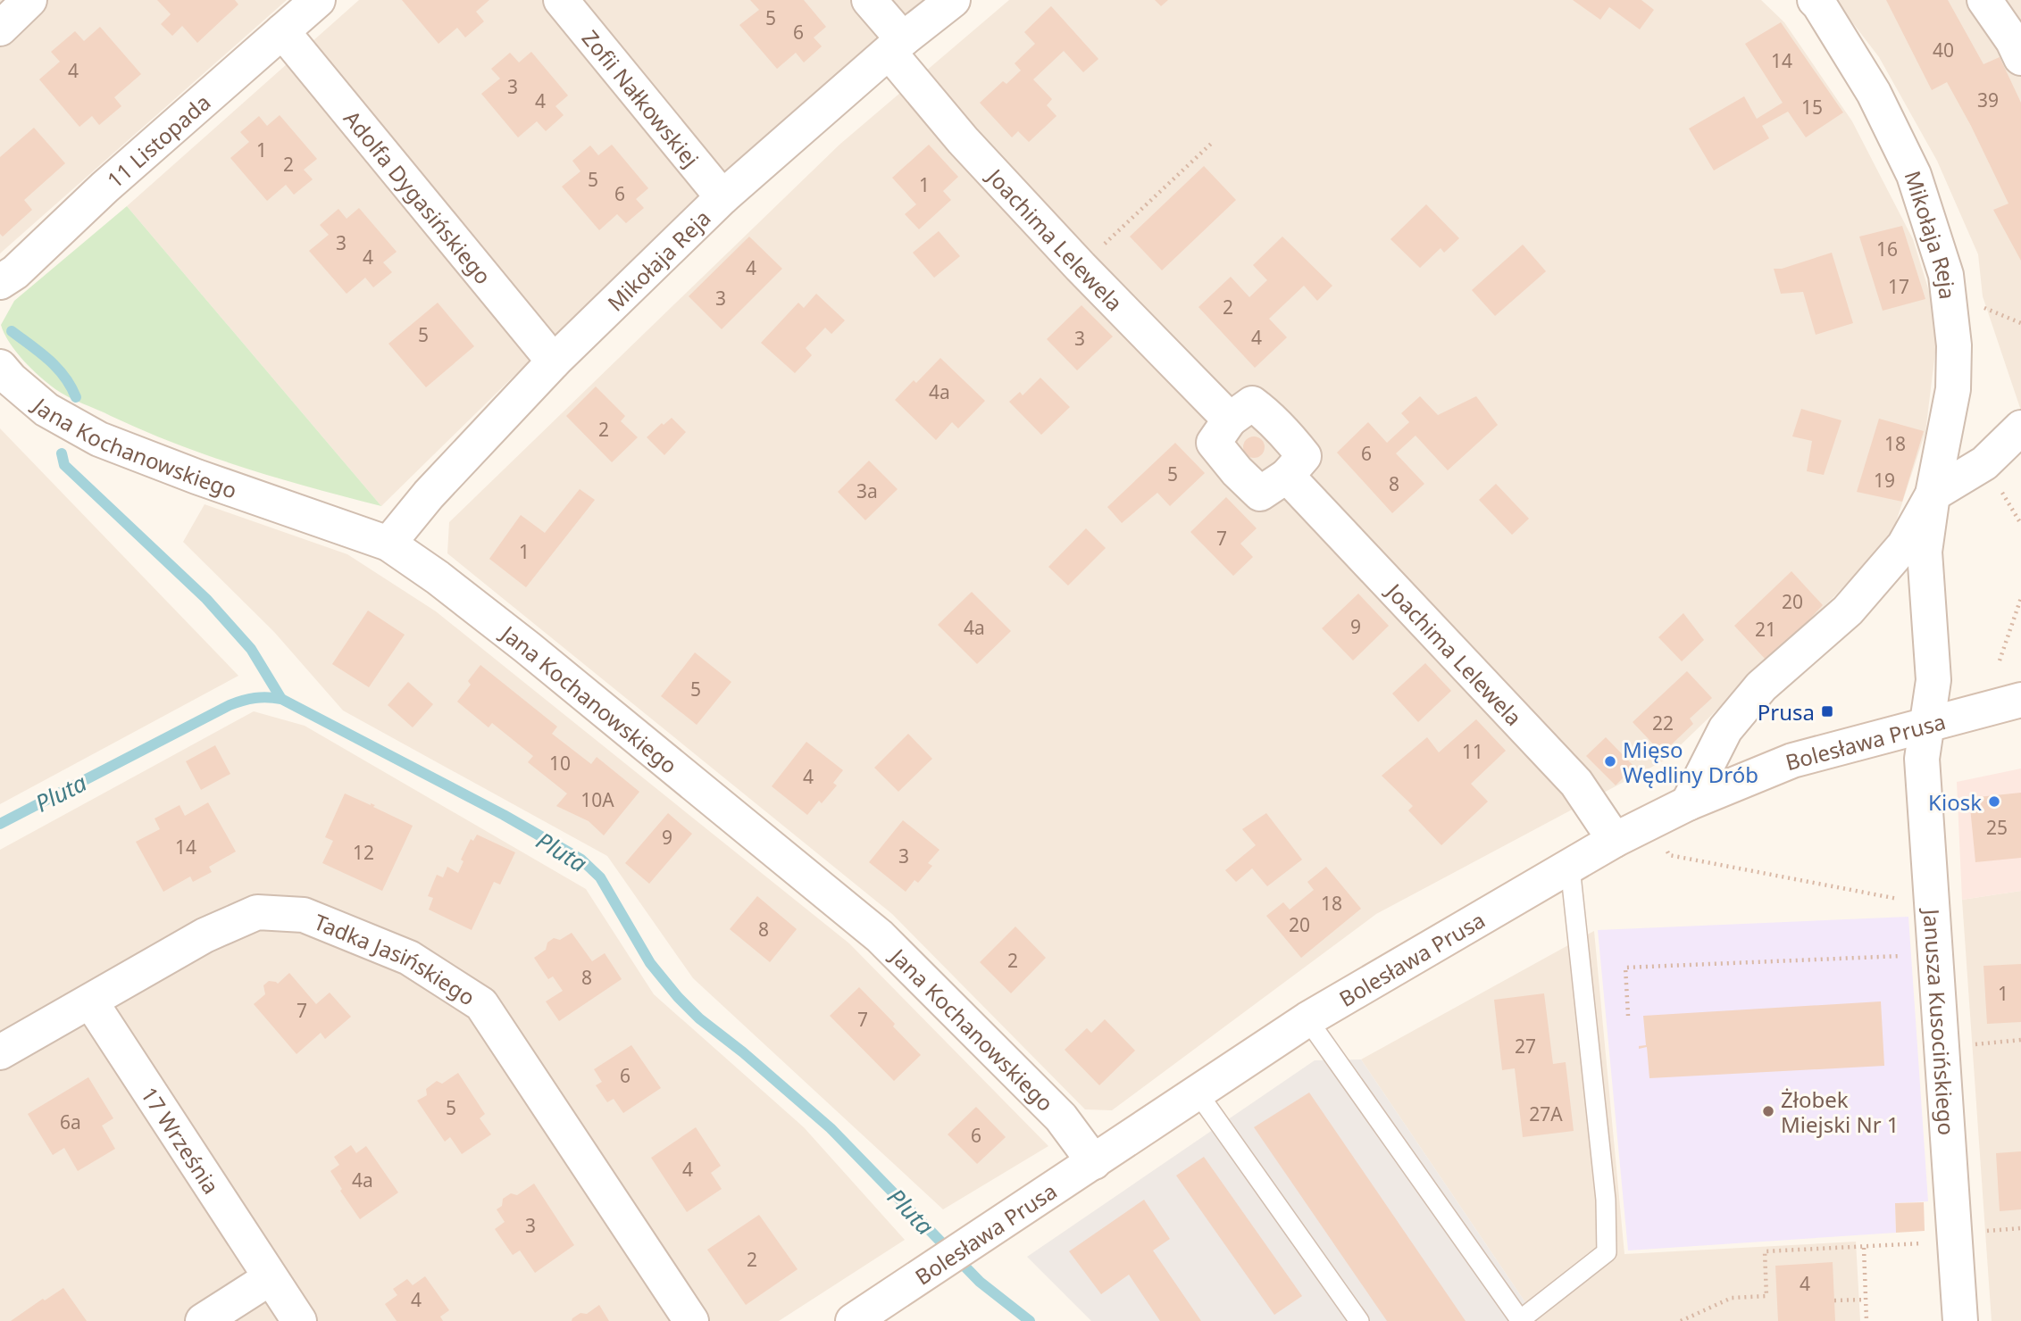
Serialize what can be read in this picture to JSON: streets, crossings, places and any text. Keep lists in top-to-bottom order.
{
  "streets": {
    "street": [
      "Zofii Nałkowskiej",
      "11 Listopada",
      "Adolfa Dygasińskiego",
      "Mikołaja Reja",
      "Joachima Lelewela",
      "Jana Kochanowskiego",
      "Bolesława Prusa",
      "Tadka Jasińskiego",
      "Janusza Kusocińskiego",
      "17 Września"
    ]
  },
  "crossings": [
    ["Zofii Nałkowskiej", "Mikołaja Reja"],
    ["11 Listopada", "Adolfa Dygasińskiego"],
    ["Adolfa Dygasińskiego", "Mikołaja Reja"],
    ["Mikołaja Reja", "Joachima Lelewela"],
    ["Mikołaja Reja", "Jana Kochanowskiego"],
    ["Mikołaja Reja", "Bolesława Prusa"],
    ["Mikołaja Reja", "Janusza Kusocińskiego"],
    ["Joachima Lelewela", "Bolesława Prusa"],
    ["Jana Kochanowskiego", "Bolesława Prusa"],
    ["Bolesława Prusa", "Janusza Kusocińskiego"],
    ["Tadka Jasińskiego", "17 Września"]
  ],
  "water": ["Pluta"],
  "places": {
    "transit": ["Prusa"],
    "other": ["Mięso Wędliny Drób", "Kiosk", "Żłobek Miejski Nr 1"]
  },
  "house_numbers": [
    "5",
    "6",
    "40",
    "14",
    "4",
    "3",
    "39",
    "4",
    "15",
    "1",
    "2",
    "5",
    "1",
    "6",
    "3",
    "16",
    "4",
    "4",
    "17",
    "3",
    "2",
    "5",
    "4",
    "3",
    "4a",
    "2",
    "18",
    "6",
    "5",
    "19",
    "8",
    "3a",
    "7",
    "1",
    "20",
    "9",
    "4a",
    "21",
    "5",
    "22",
    "11",
    "10",
    "4",
    "10A",
    "25",
    "9",
    "14",
    "12",
    "3",
    "18",
    "20",
    "8",
    "2",
    "8",
    "1",
    "7",
    "7",
    "27",
    "6",
    "5",
    "27A",
    "6a",
    "6",
    "4",
    "4a",
    "3",
    "2",
    "4",
    "4"
  ]
}
